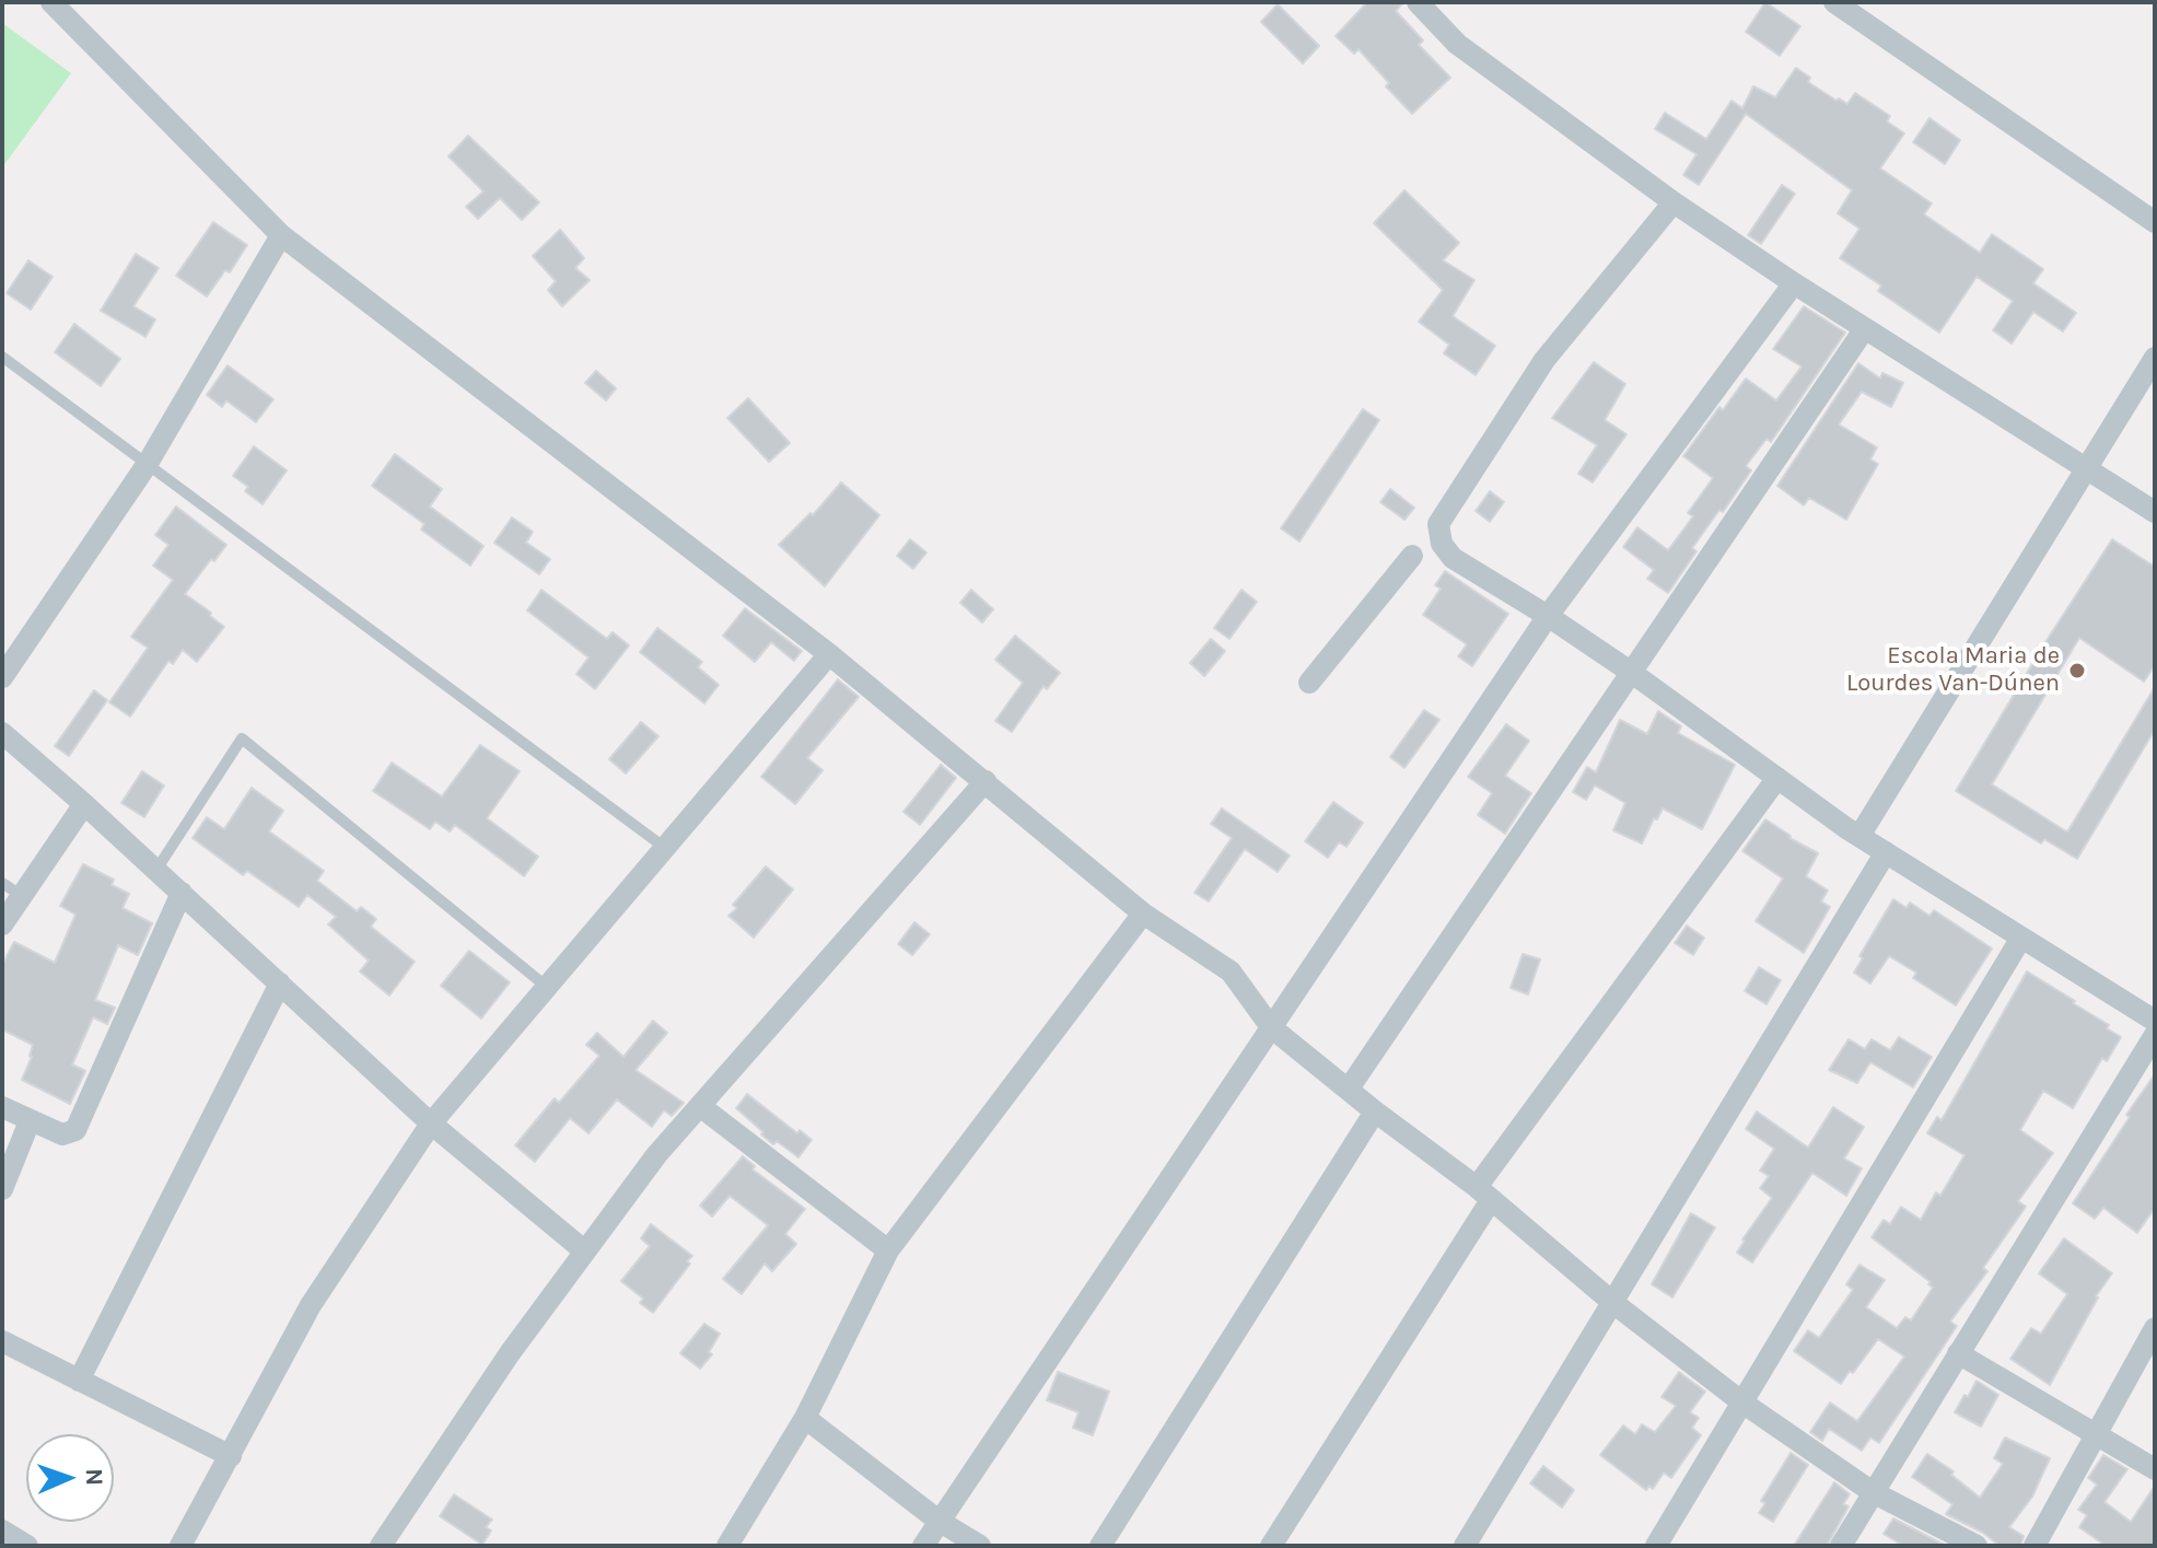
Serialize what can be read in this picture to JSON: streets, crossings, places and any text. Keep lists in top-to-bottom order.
{
  "places": ["Escola Maria de Lourdes Van-Dúnen"],
  "north": "right"
}
